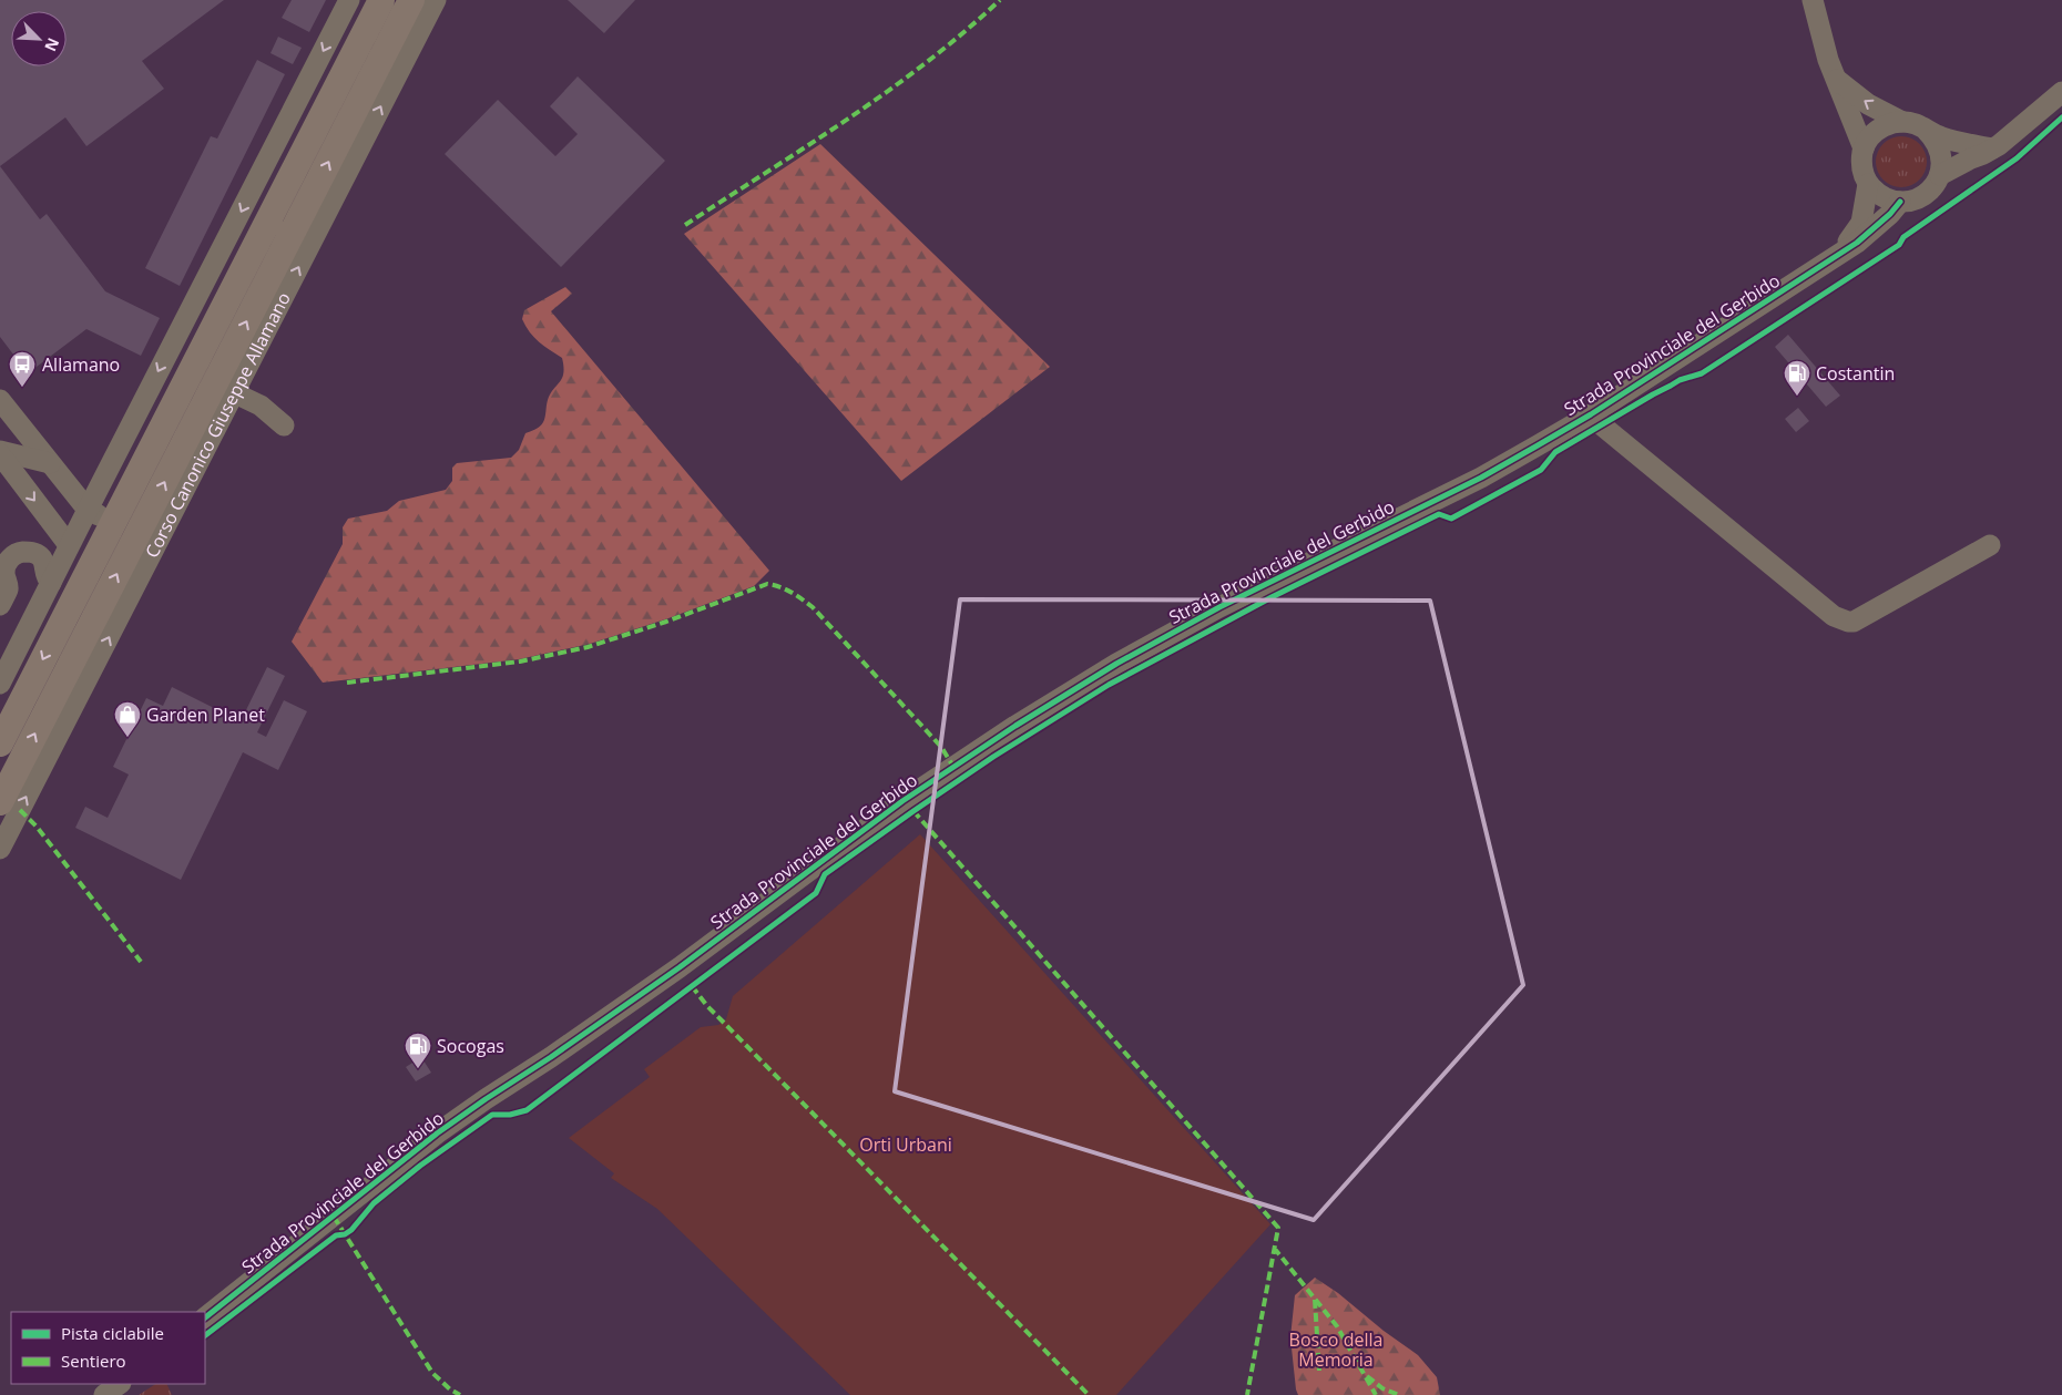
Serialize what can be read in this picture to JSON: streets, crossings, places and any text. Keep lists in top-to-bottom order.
{
  "streets": {
    "main road": ["Corso Canonico Giuseppe Allamano"],
    "street": ["Strada Provinciale del Gerbido"]
  },
  "parks": ["Orti Urbani", "Bosco della Memoria"],
  "places": {
    "bus stop": ["Allamano"],
    "fuel station": ["Costantin", "Socogas"],
    "shop": ["Garden Planet"]
  },
  "legend": ["Pista ciclabile", "Sentiero"],
  "north": "bottom right"
}
